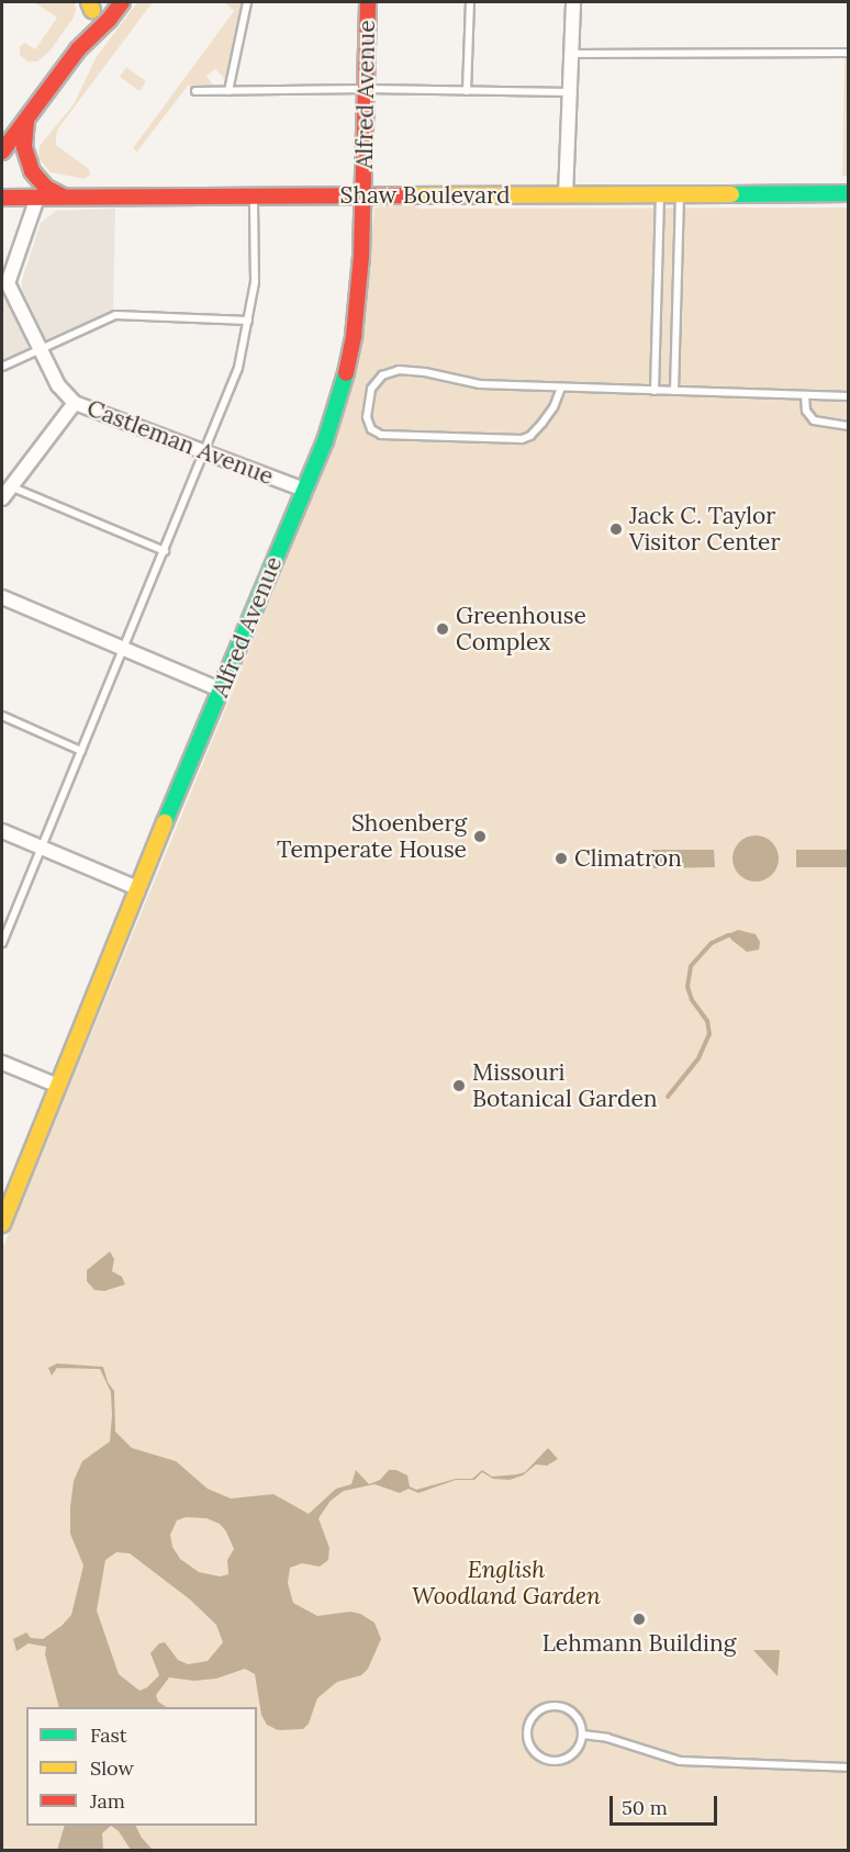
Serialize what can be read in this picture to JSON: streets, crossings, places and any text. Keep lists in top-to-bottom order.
{
  "streets": {
    "street": ["Alfred Avenue", "Shaw Boulevard", "Castleman Avenue"]
  },
  "crossings": [
    ["Alfred Avenue", "Shaw Boulevard"],
    ["Alfred Avenue", "Castleman Avenue"],
    ["Shaw Boulevard", "Castleman Avenue"]
  ],
  "parks": ["English Woodland Garden"],
  "places": [
    "Jack C. Taylor Visitor Center",
    "Greenhouse Complex",
    "Shoenberg Temperate House",
    "Climatron",
    "Missouri Botanical Garden",
    "Lehmann Building"
  ],
  "legend": ["Fast", "Slow", "Jam"],
  "scale_bar": "50 m"
}
